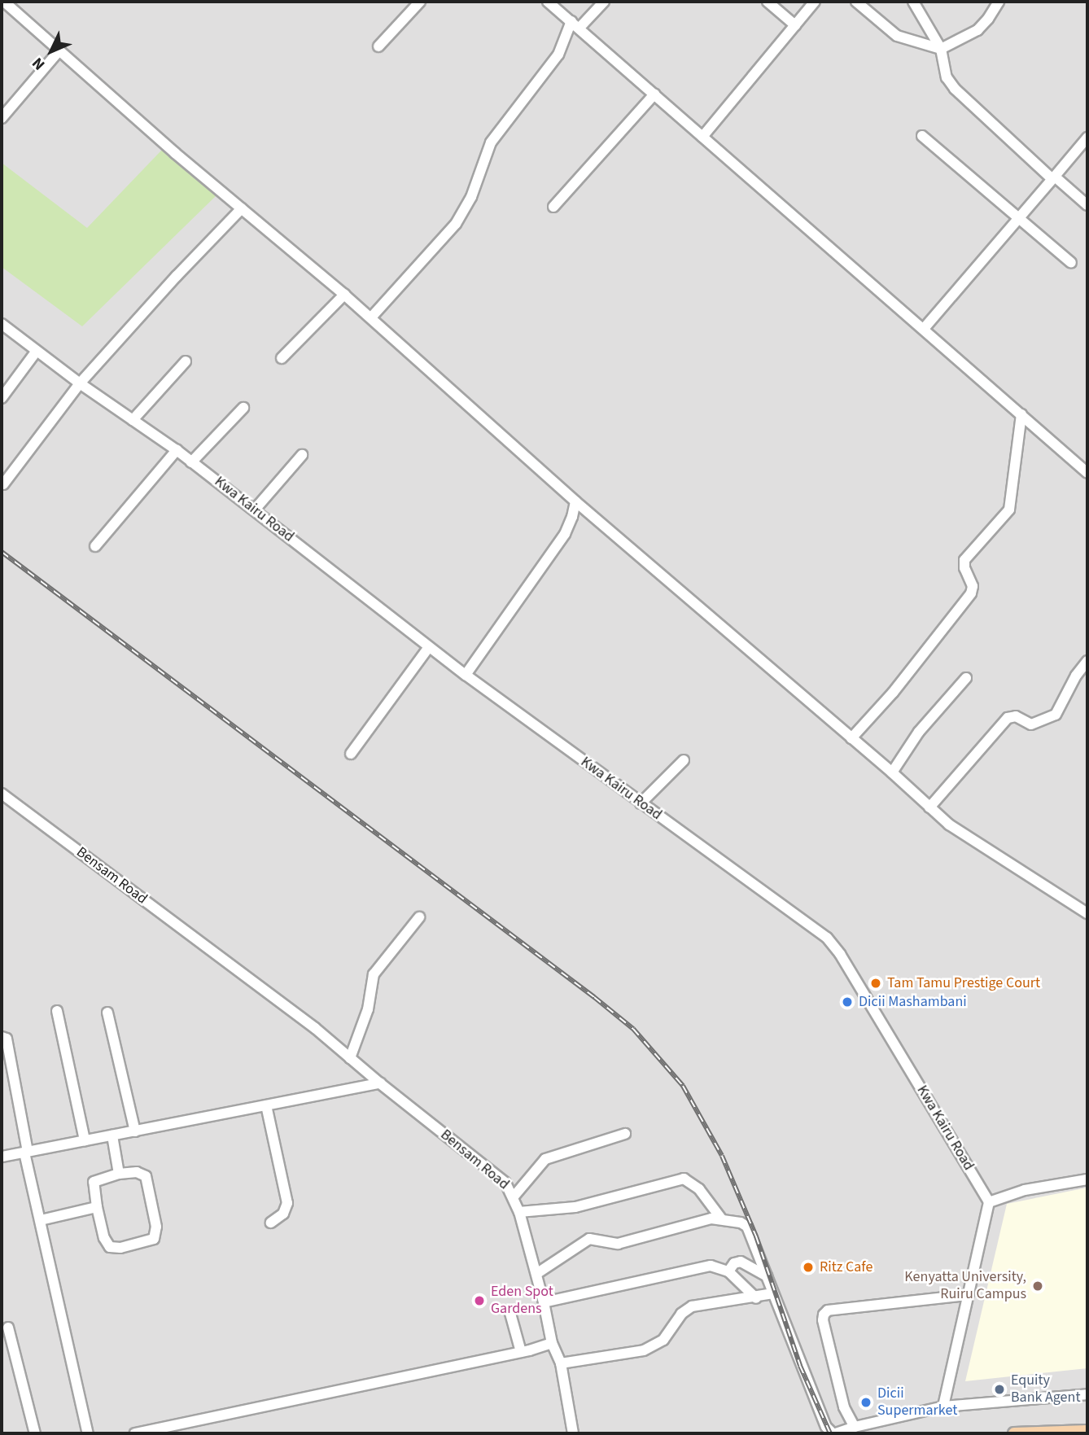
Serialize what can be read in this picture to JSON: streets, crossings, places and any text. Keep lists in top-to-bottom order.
{
  "streets": {
    "street": ["Kwa Kairu Road", "Bensam Road"]
  },
  "places": [
    "Tam Tamu Prestige Court",
    "Dicii Mashambani",
    "Ritz Cafe",
    "Kenyatta University, Ruiru Campus",
    "Eden Spot Gardens",
    "Equity Bank Agent",
    "Dicii Supermarket"
  ],
  "north": "bottom left"
}
